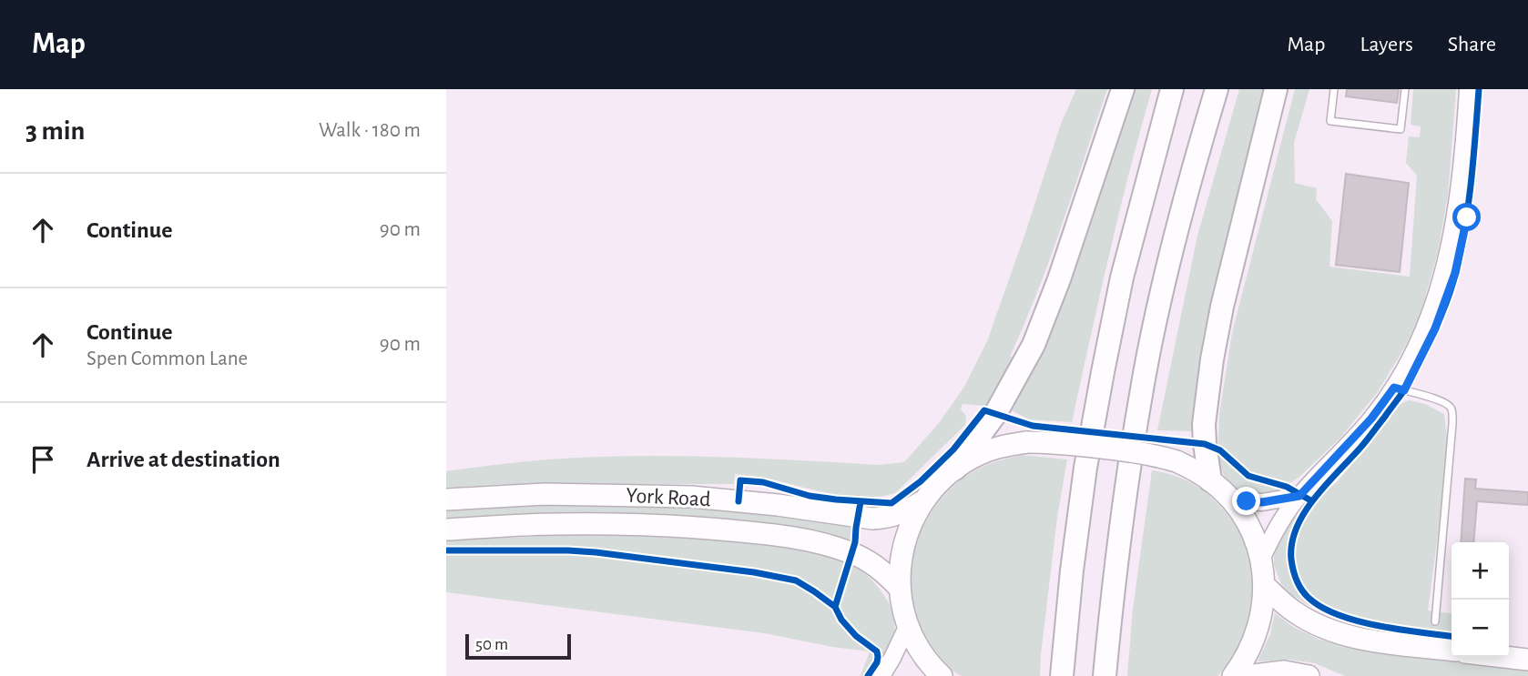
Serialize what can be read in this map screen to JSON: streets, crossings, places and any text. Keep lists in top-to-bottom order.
{
  "streets": {
    "highway": ["York Road"]
  },
  "scale_bar": "50 m",
  "page": {
    "header": "Map",
    "nav": ["Map", "Layers", "Share"],
    "heading": ["3 min", "Walk · 180 m"],
    "list": [
      ["Continue", "90 m"],
      ["Continue", "Spen Common Lane", "90 m"],
      "Arrive at destination"
    ],
    "map_buttons": ["+", "−"],
    "scale": "50 m"
  }
}
